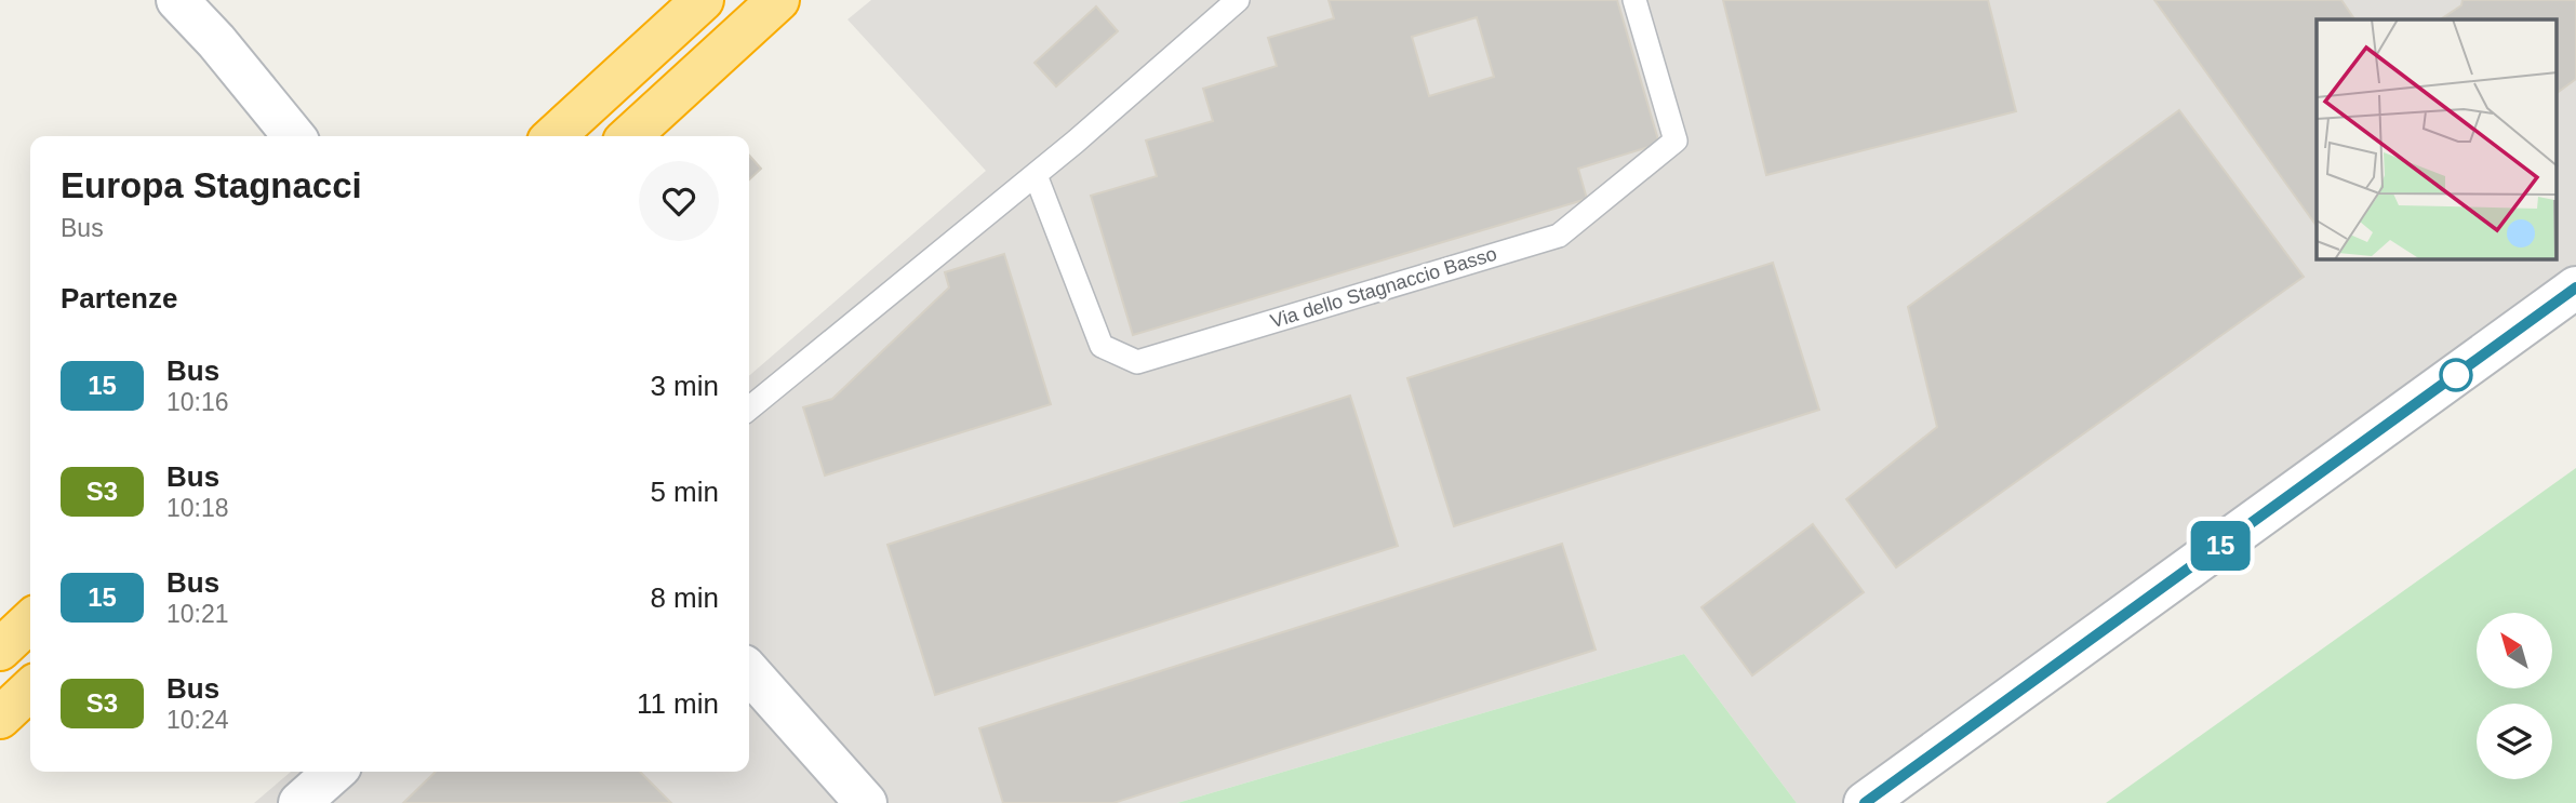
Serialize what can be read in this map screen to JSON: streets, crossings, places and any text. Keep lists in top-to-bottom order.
{
  "streets": {
    "lane": ["Via dello Stagnaccio Basso"]
  },
  "lines": ["bus line 15"],
  "north": "top left",
  "page": {
    "on_map": "15",
    "heading": [
      ["Europa Stagnacci", "Bus"],
      "Partenze"
    ],
    "list": [
      {
        "mark": "15",
        "name": "Bus",
        "note": "10:16",
        "value": "3 min"
      },
      {
        "mark": "S3",
        "name": "Bus",
        "note": "10:18",
        "value": "5 min"
      },
      {
        "mark": "15",
        "name": "Bus",
        "note": "10:21",
        "value": "8 min"
      },
      {
        "mark": "S3",
        "name": "Bus",
        "note": "10:24",
        "value": "11 min"
      }
    ]
  }
}
